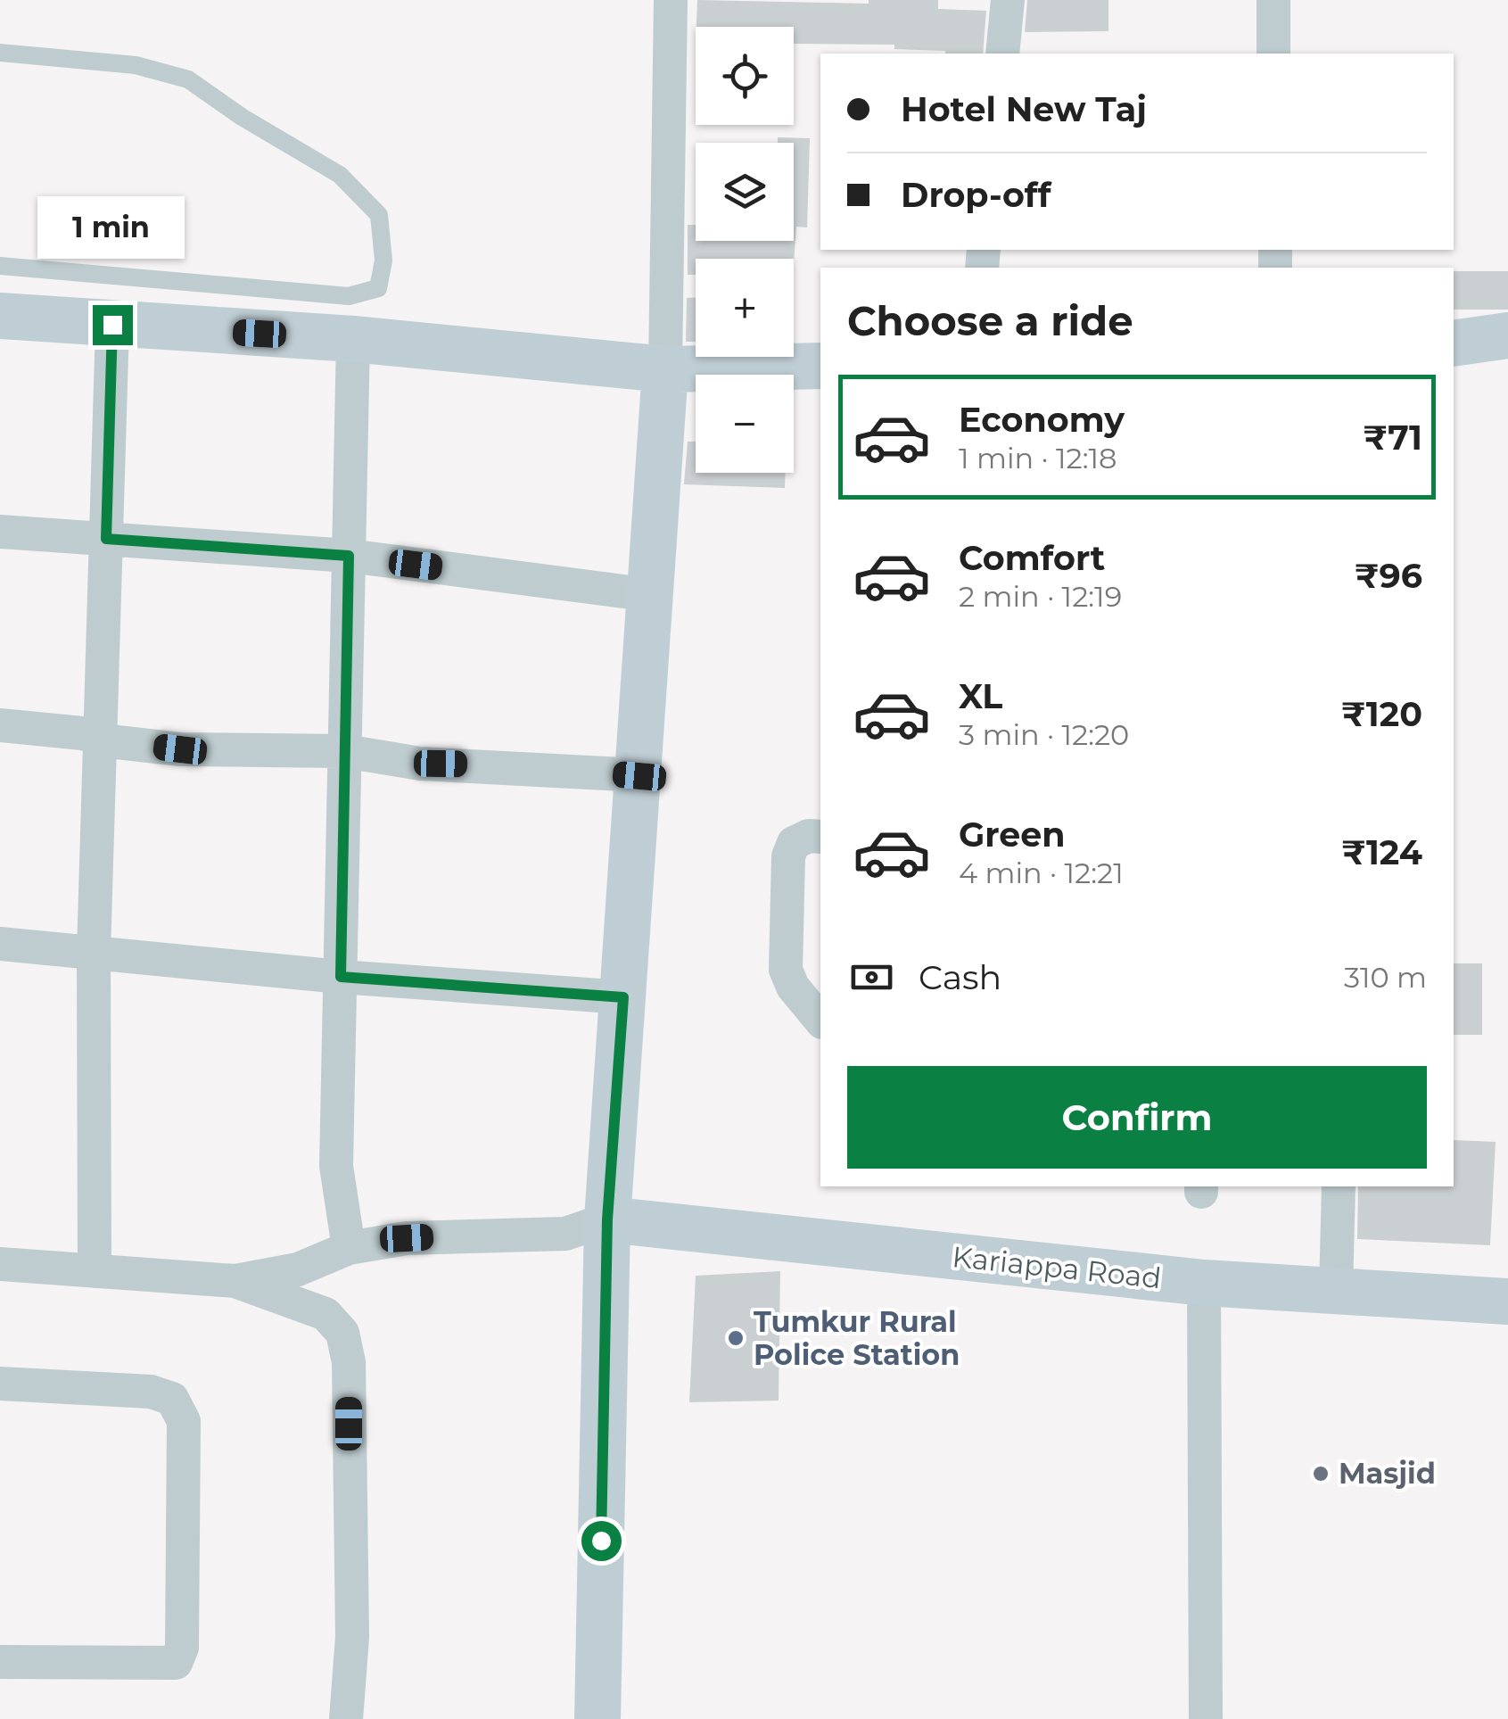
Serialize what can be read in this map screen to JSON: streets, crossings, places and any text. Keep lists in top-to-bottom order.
{
  "streets": {
    "street": ["Kariappa Road"]
  },
  "places": ["Tumkur Rural Police Station", "Masjid"],
  "page": {
    "map_buttons": ["+", "−"],
    "banner": ["Hotel New Taj", "Drop-off"],
    "bubble": "1 min",
    "heading": "Choose a ride",
    "list": [
      {
        "name": "Economy",
        "note": "1 min · 12:18",
        "value": "₹71"
      },
      {
        "name": "Comfort",
        "note": "2 min · 12:19",
        "value": "₹96"
      },
      {
        "name": "XL",
        "note": "3 min · 12:20",
        "value": "₹120"
      },
      {
        "name": "Green",
        "note": "4 min · 12:21",
        "value": "₹124"
      }
    ],
    "pay": ["Cash", "310 m"],
    "buttons": "Confirm"
  }
}
